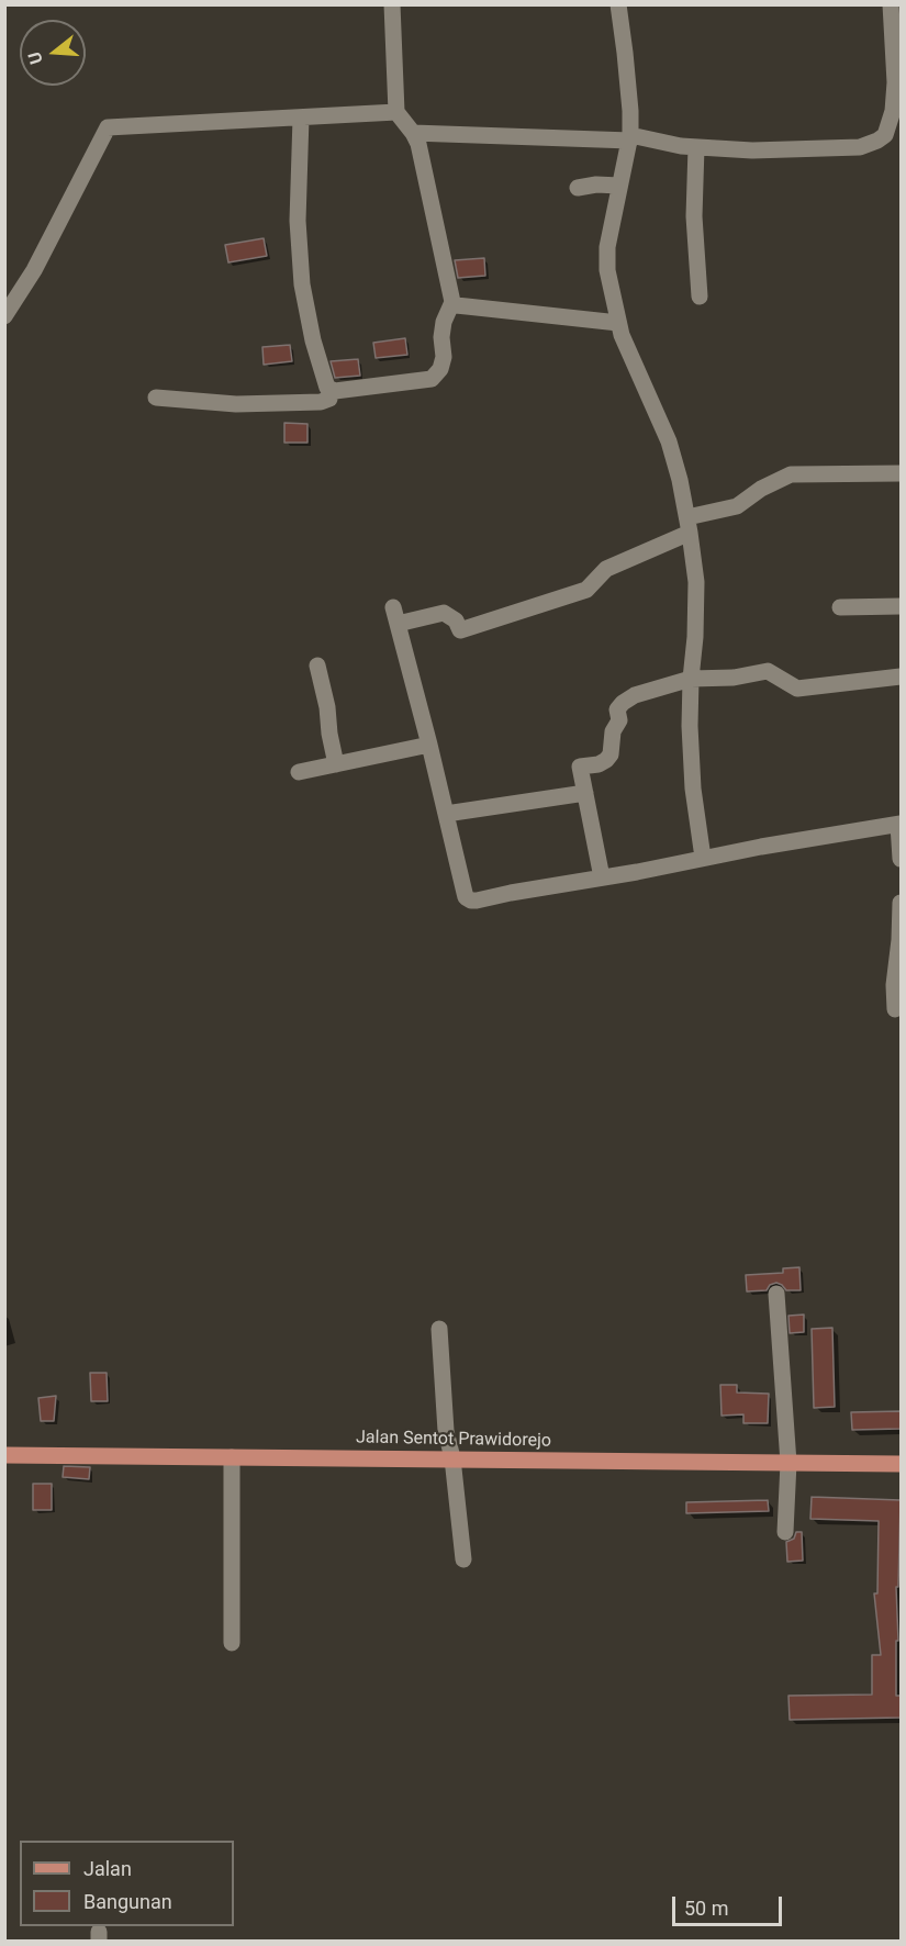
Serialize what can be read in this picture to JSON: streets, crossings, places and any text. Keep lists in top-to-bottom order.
{
  "streets": {
    "main road": ["Jalan Sentot Prawidorejo"]
  },
  "legend": ["Jalan", "Bangunan"],
  "scale_bar": "50 m",
  "north": "left"
}
